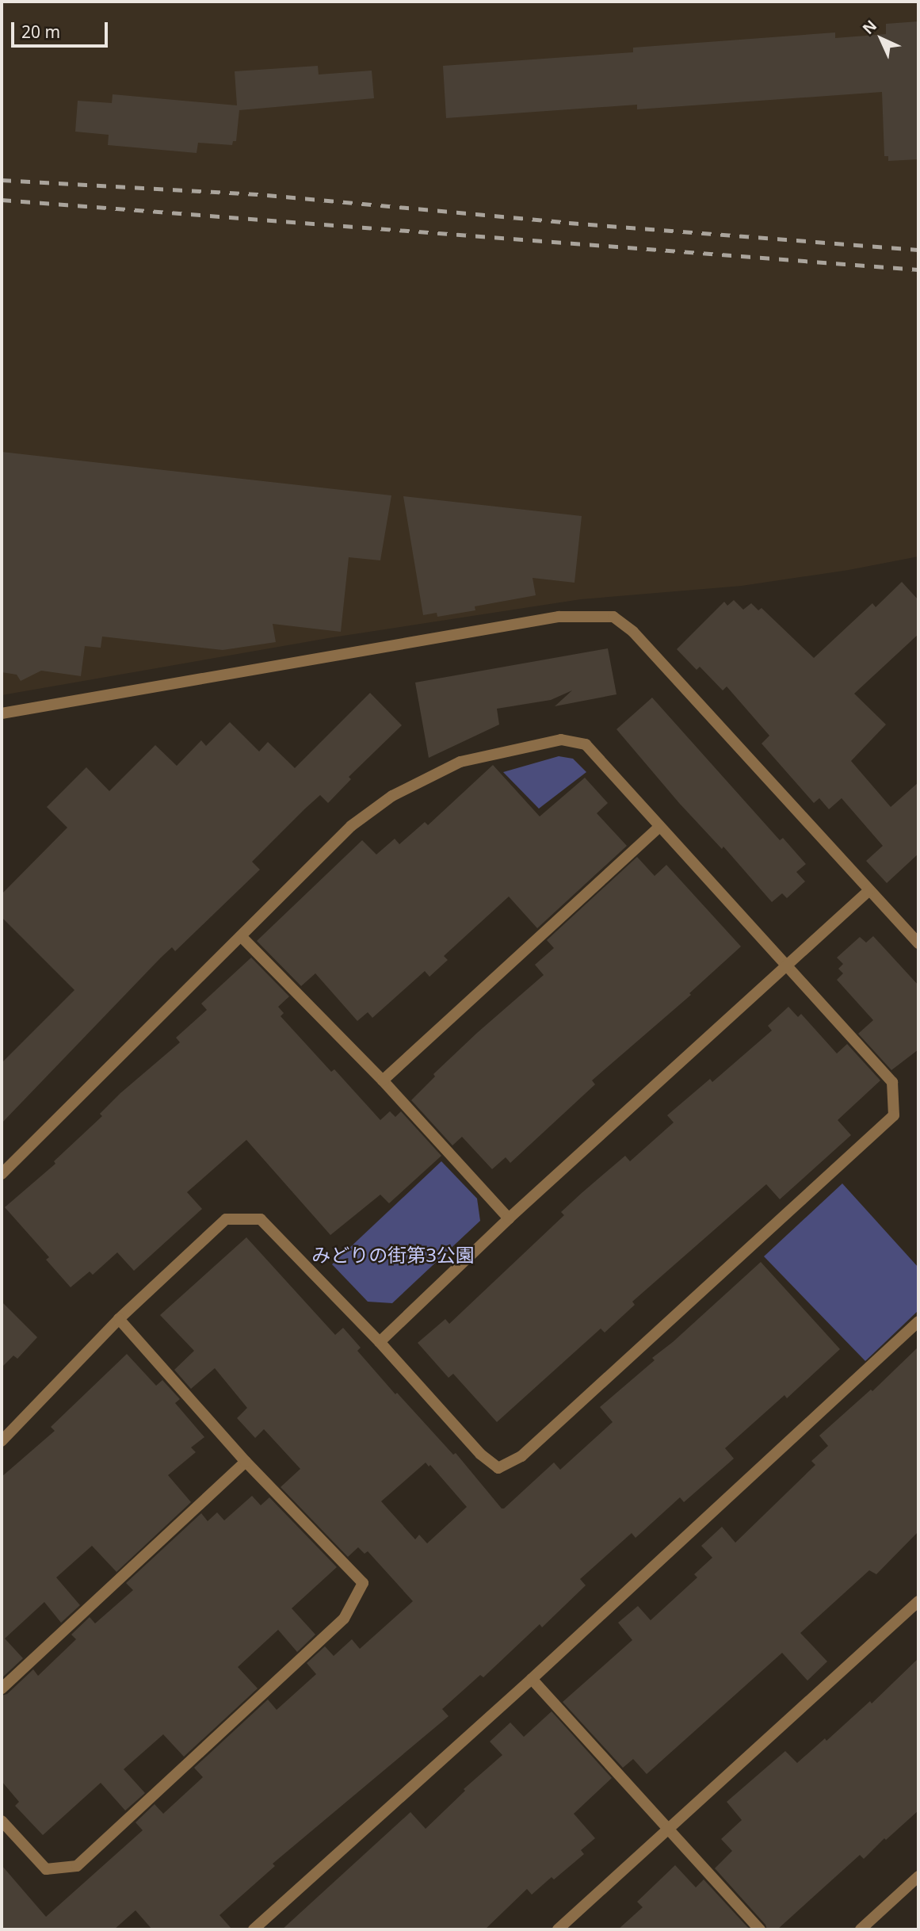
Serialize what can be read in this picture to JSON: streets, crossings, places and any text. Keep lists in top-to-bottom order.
{
  "parks": ["みどりの街第3公園"],
  "scale_bar": "20 m",
  "north": "top left"
}
